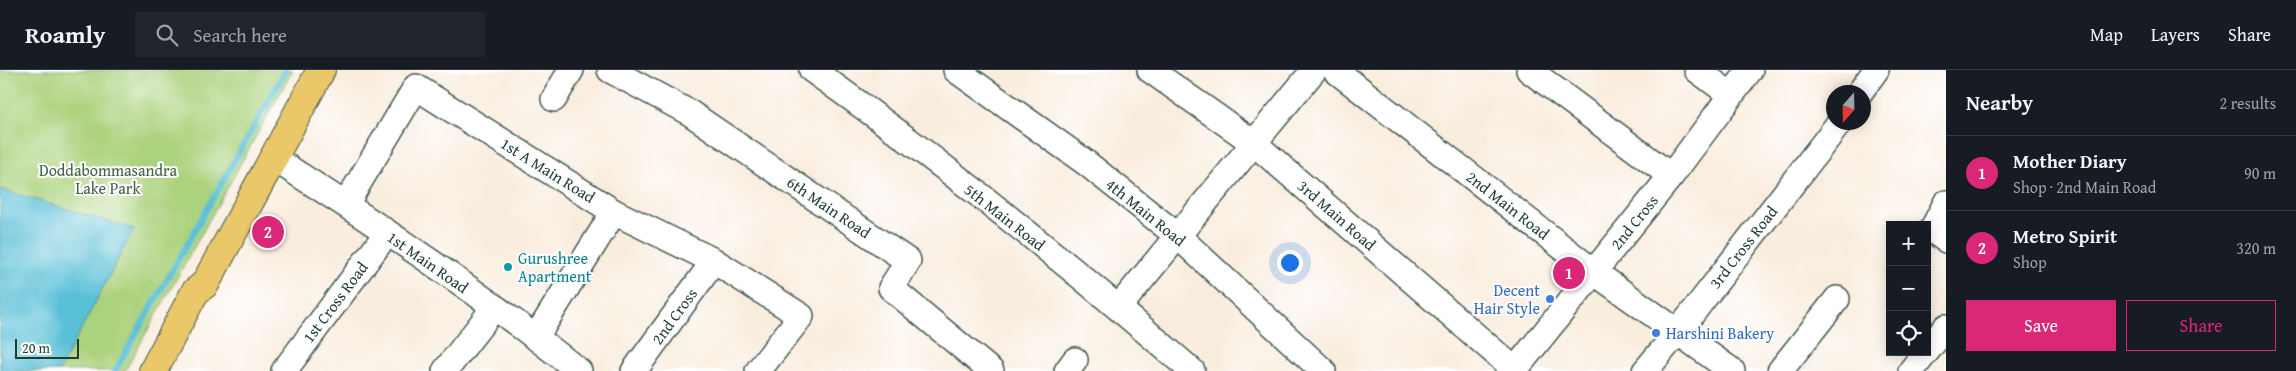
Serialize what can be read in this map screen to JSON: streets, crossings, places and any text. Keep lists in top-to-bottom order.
{
  "streets": {
    "street": [
      "1st A Main Road",
      "2nd Main Road",
      "6th Main Road",
      "4th Main Road",
      "3rd Main Road",
      "5th Main Road",
      "2nd Cross",
      "3rd Cross Road",
      "1st Main Road",
      "1st Cross Road"
    ]
  },
  "crossings": [
    ["1st A Main Road", "2nd Cross"],
    ["1st A Main Road", "1st Main Road"],
    ["2nd Main Road", "2nd Cross"],
    ["2nd Main Road", "3rd Cross Road"],
    ["3rd Main Road", "2nd Cross"],
    ["1st Main Road", "1st Cross Road"]
  ],
  "parks": ["Doddabommasandra Lake Park"],
  "places": ["Gurushree Apartment", "Decent Hair Style", "Harshini Bakery"],
  "scale_bar": "20 m",
  "north": "bottom",
  "page": {
    "header": "Roamly",
    "search": "Search here",
    "nav": ["Map", "Layers", "Share"],
    "heading": ["Nearby", "2 results"],
    "list": [
      {
        "mark": "1",
        "name": "Mother Diary",
        "note": "Shop · 2nd Main Road",
        "value": "90 m"
      },
      {
        "mark": "2",
        "name": "Metro Spirit",
        "note": "Shop",
        "value": "320 m"
      }
    ],
    "pins": ["2", "1"],
    "map_buttons": ["+", "−"],
    "buttons": ["Save", "Share"],
    "scale": "20 m"
  }
}
